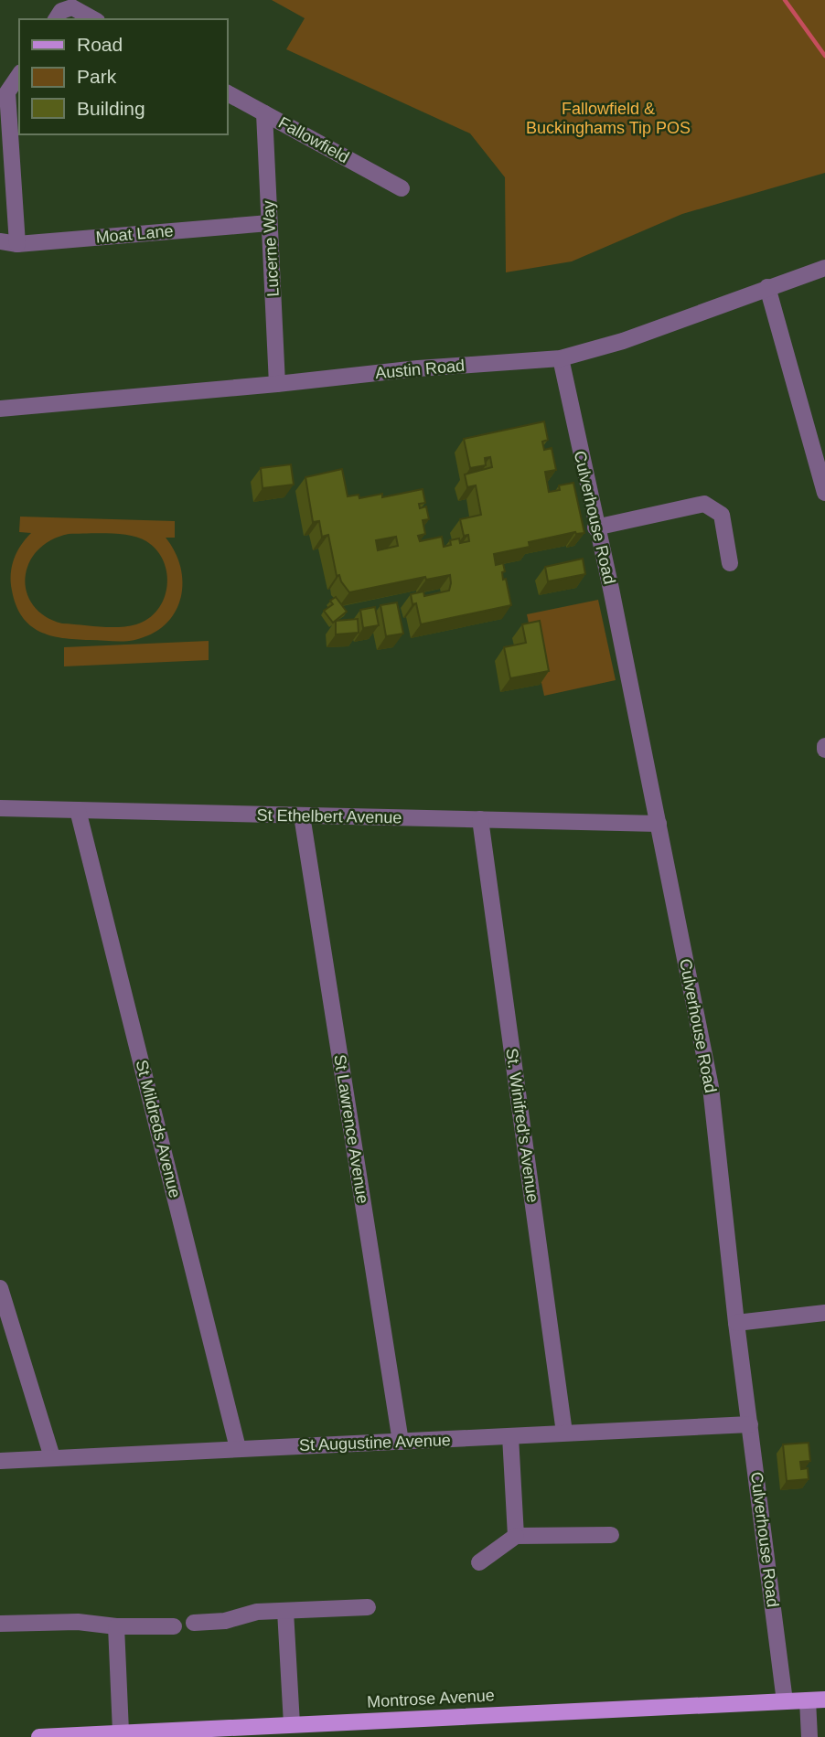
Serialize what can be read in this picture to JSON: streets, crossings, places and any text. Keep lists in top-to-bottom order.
{
  "streets": {
    "main road": ["Montrose Avenue"],
    "street": [
      "Fallowfield",
      "Moat Lane",
      "Lucerne Way",
      "Austin Road",
      "Culverhouse Road",
      "St Ethelbert Avenue",
      "St. Winifred's Avenue",
      "St Mildreds Avenue",
      "St Lawrence Avenue",
      "St Augustine Avenue"
    ]
  },
  "crossings": [
    ["Fallowfield", "Lucerne Way"],
    ["Moat Lane", "Lucerne Way"],
    ["Lucerne Way", "Austin Road"],
    ["Austin Road", "Culverhouse Road"],
    ["Culverhouse Road", "St Ethelbert Avenue"],
    ["Culverhouse Road", "St Augustine Avenue"],
    ["Culverhouse Road", "Montrose Avenue"],
    ["St Ethelbert Avenue", "St. Winifred's Avenue"],
    ["St Ethelbert Avenue", "St Mildreds Avenue"],
    ["St Ethelbert Avenue", "St Lawrence Avenue"],
    ["St. Winifred's Avenue", "St Augustine Avenue"],
    ["St Mildreds Avenue", "St Augustine Avenue"],
    ["St Lawrence Avenue", "St Augustine Avenue"]
  ],
  "parks": ["Fallowfield & Buckinghams Tip POS"],
  "legend": ["Road", "Park", "Building"]
}
